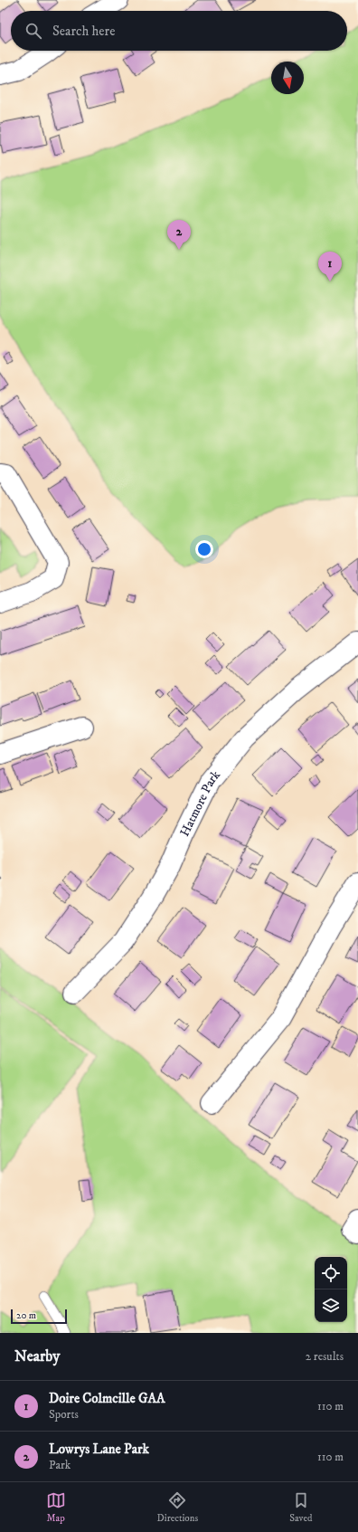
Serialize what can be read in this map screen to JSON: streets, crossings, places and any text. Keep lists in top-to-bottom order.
{
  "streets": {
    "street": ["Hatmore Park"]
  },
  "scale_bar": "20 m",
  "north": "bottom",
  "page": {
    "search": "Search here",
    "pins": ["2", "1"],
    "scale": "20 m",
    "heading": ["Nearby", "2 results"],
    "list": [
      {
        "mark": "1",
        "name": "Doire Colmcille GAA",
        "note": "Sports",
        "value": "110 m"
      },
      {
        "mark": "2",
        "name": "Lowrys Lane Park",
        "note": "Park",
        "value": "110 m"
      }
    ],
    "nav": ["Map", "Directions", "Saved"]
  }
}
